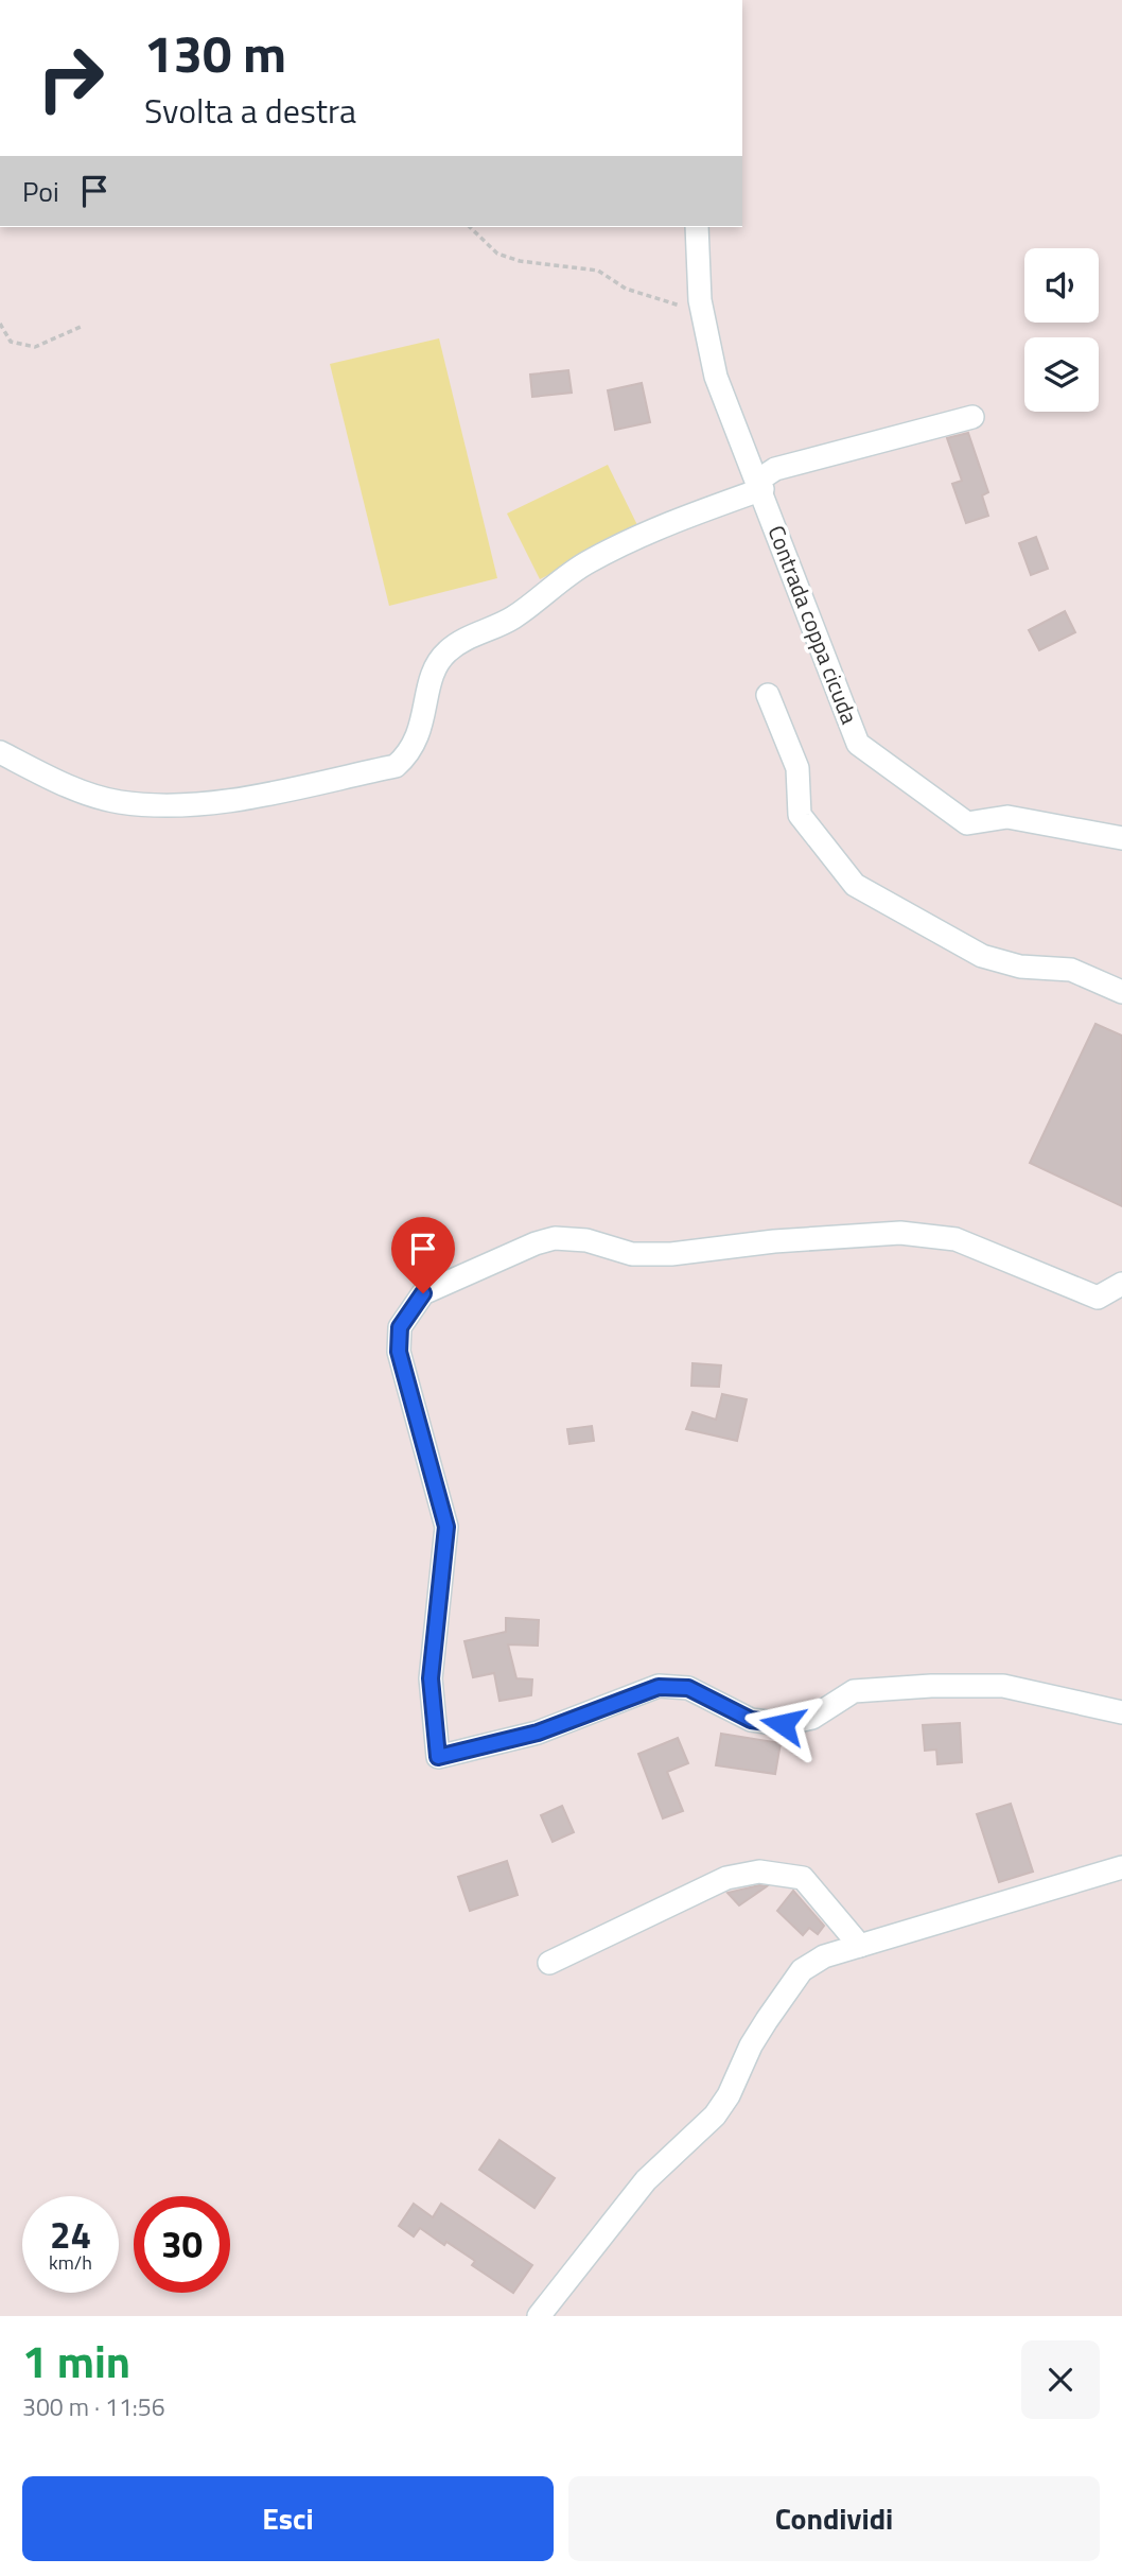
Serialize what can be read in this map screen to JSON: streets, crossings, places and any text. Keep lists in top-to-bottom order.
{
  "streets": {
    "street": ["Contrada coppa cicuda"]
  },
  "page": {
    "turn": ["130 m", "Svolta a destra"],
    "then": "Poi",
    "speed": "24 km/h",
    "limit": "30",
    "heading": ["1 min", "300 m · 11:56"],
    "buttons": ["Esci", "Condividi"]
  }
}
